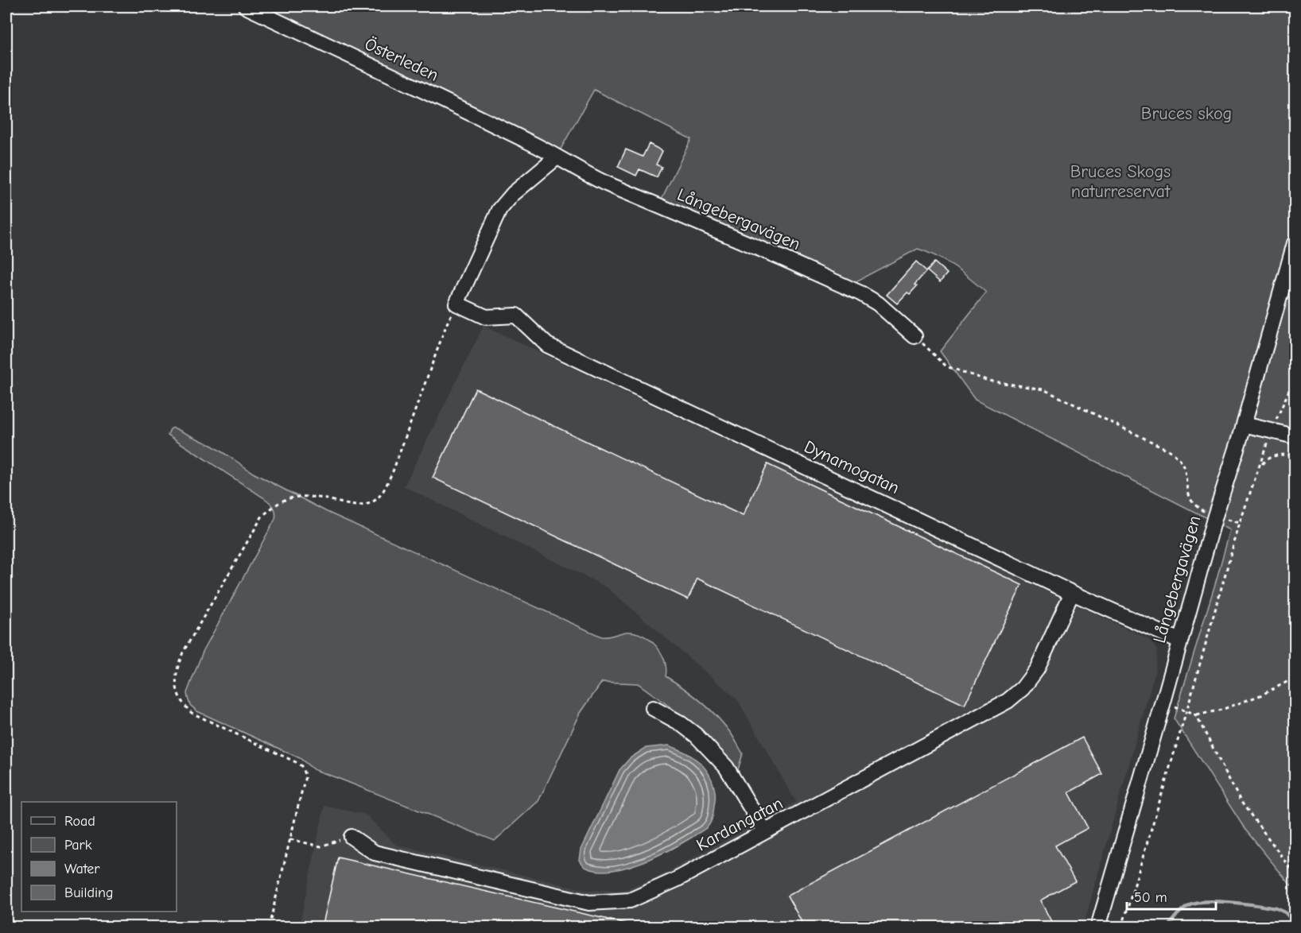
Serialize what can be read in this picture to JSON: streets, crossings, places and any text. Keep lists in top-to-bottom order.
{
  "streets": {
    "street": [
      "Österleden",
      "Långebergavägen",
      "Dynamogatan",
      "Kardangatan"
    ]
  },
  "crossings": [
    ["Österleden", "Långebergavägen"],
    ["Långebergavägen", "Dynamogatan"],
    ["Dynamogatan", "Kardangatan"]
  ],
  "parks": ["Bruces skog", "Bruces Skogs naturreservat"],
  "legend": [
    "Road",
    "Park",
    "Water",
    "Building"
  ],
  "scale_bar": "50 m"
}
